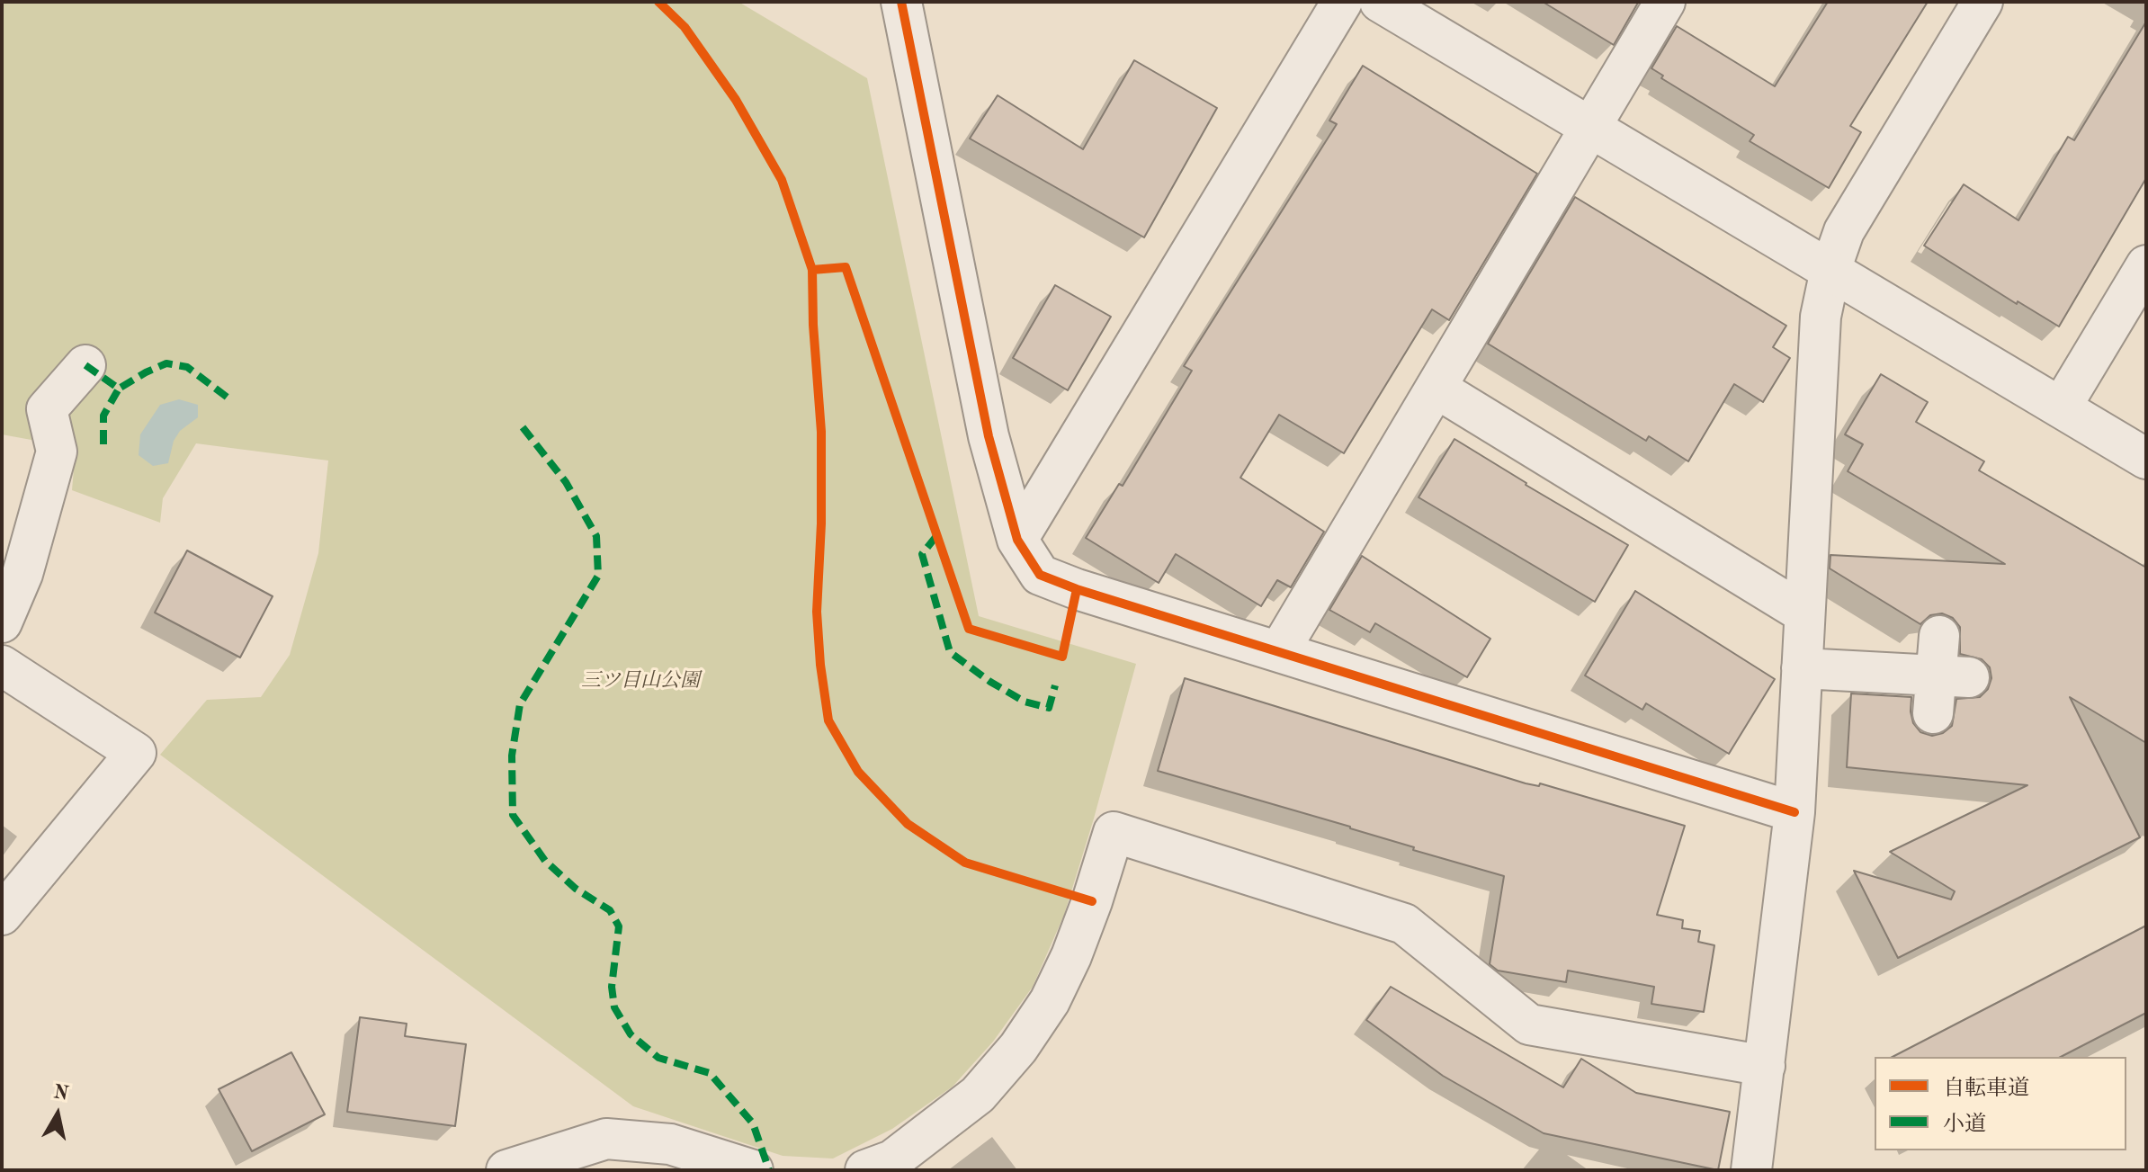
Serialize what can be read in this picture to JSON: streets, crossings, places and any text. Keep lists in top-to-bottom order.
{
  "parks": ["三ツ目山公園"],
  "legend": ["自転車道", "小道"],
  "north": "top"
}
